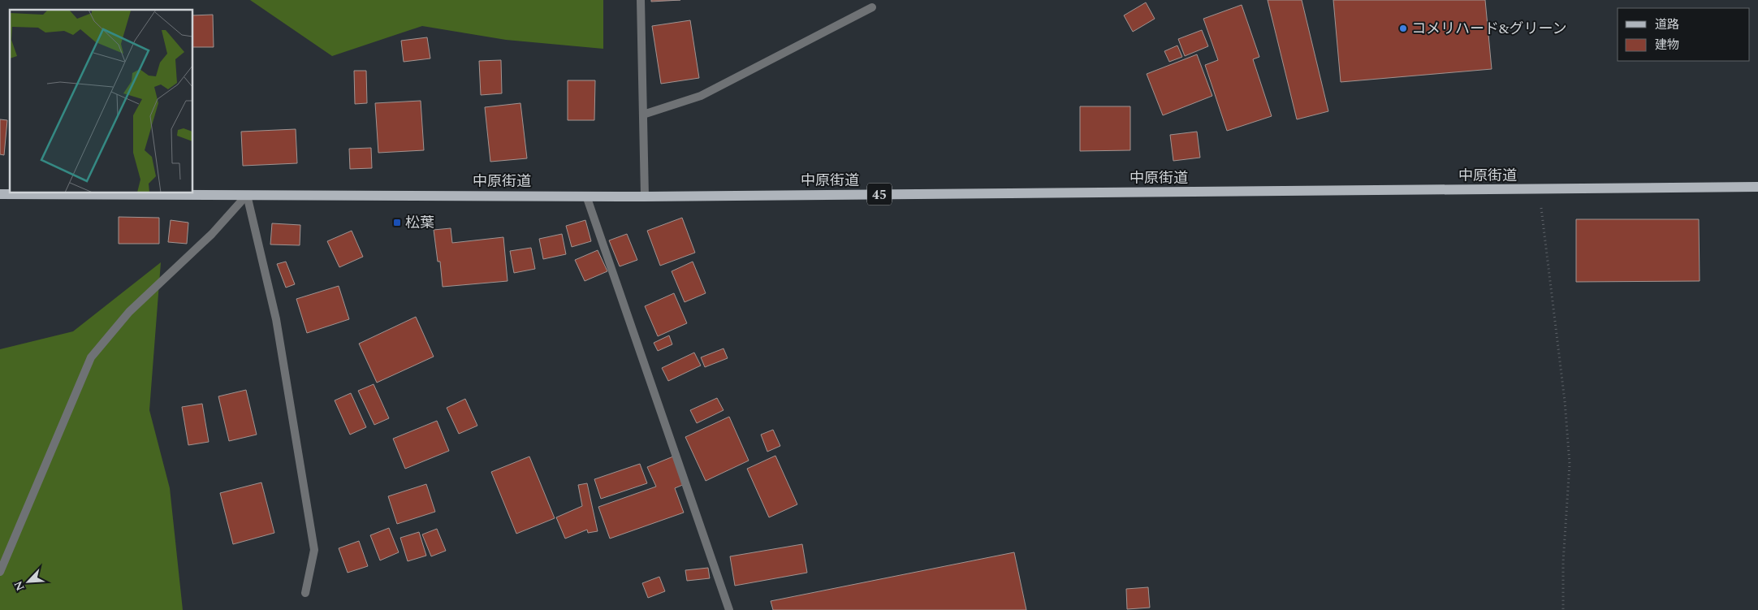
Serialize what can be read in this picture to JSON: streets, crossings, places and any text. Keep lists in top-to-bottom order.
{
  "streets": {
    "main road": ["中原街道", "45"]
  },
  "places": {
    "other": ["コメリハード&グリーン"],
    "transit": ["松葉"]
  },
  "legend": ["道路", "建物"],
  "north": "bottom left"
}
